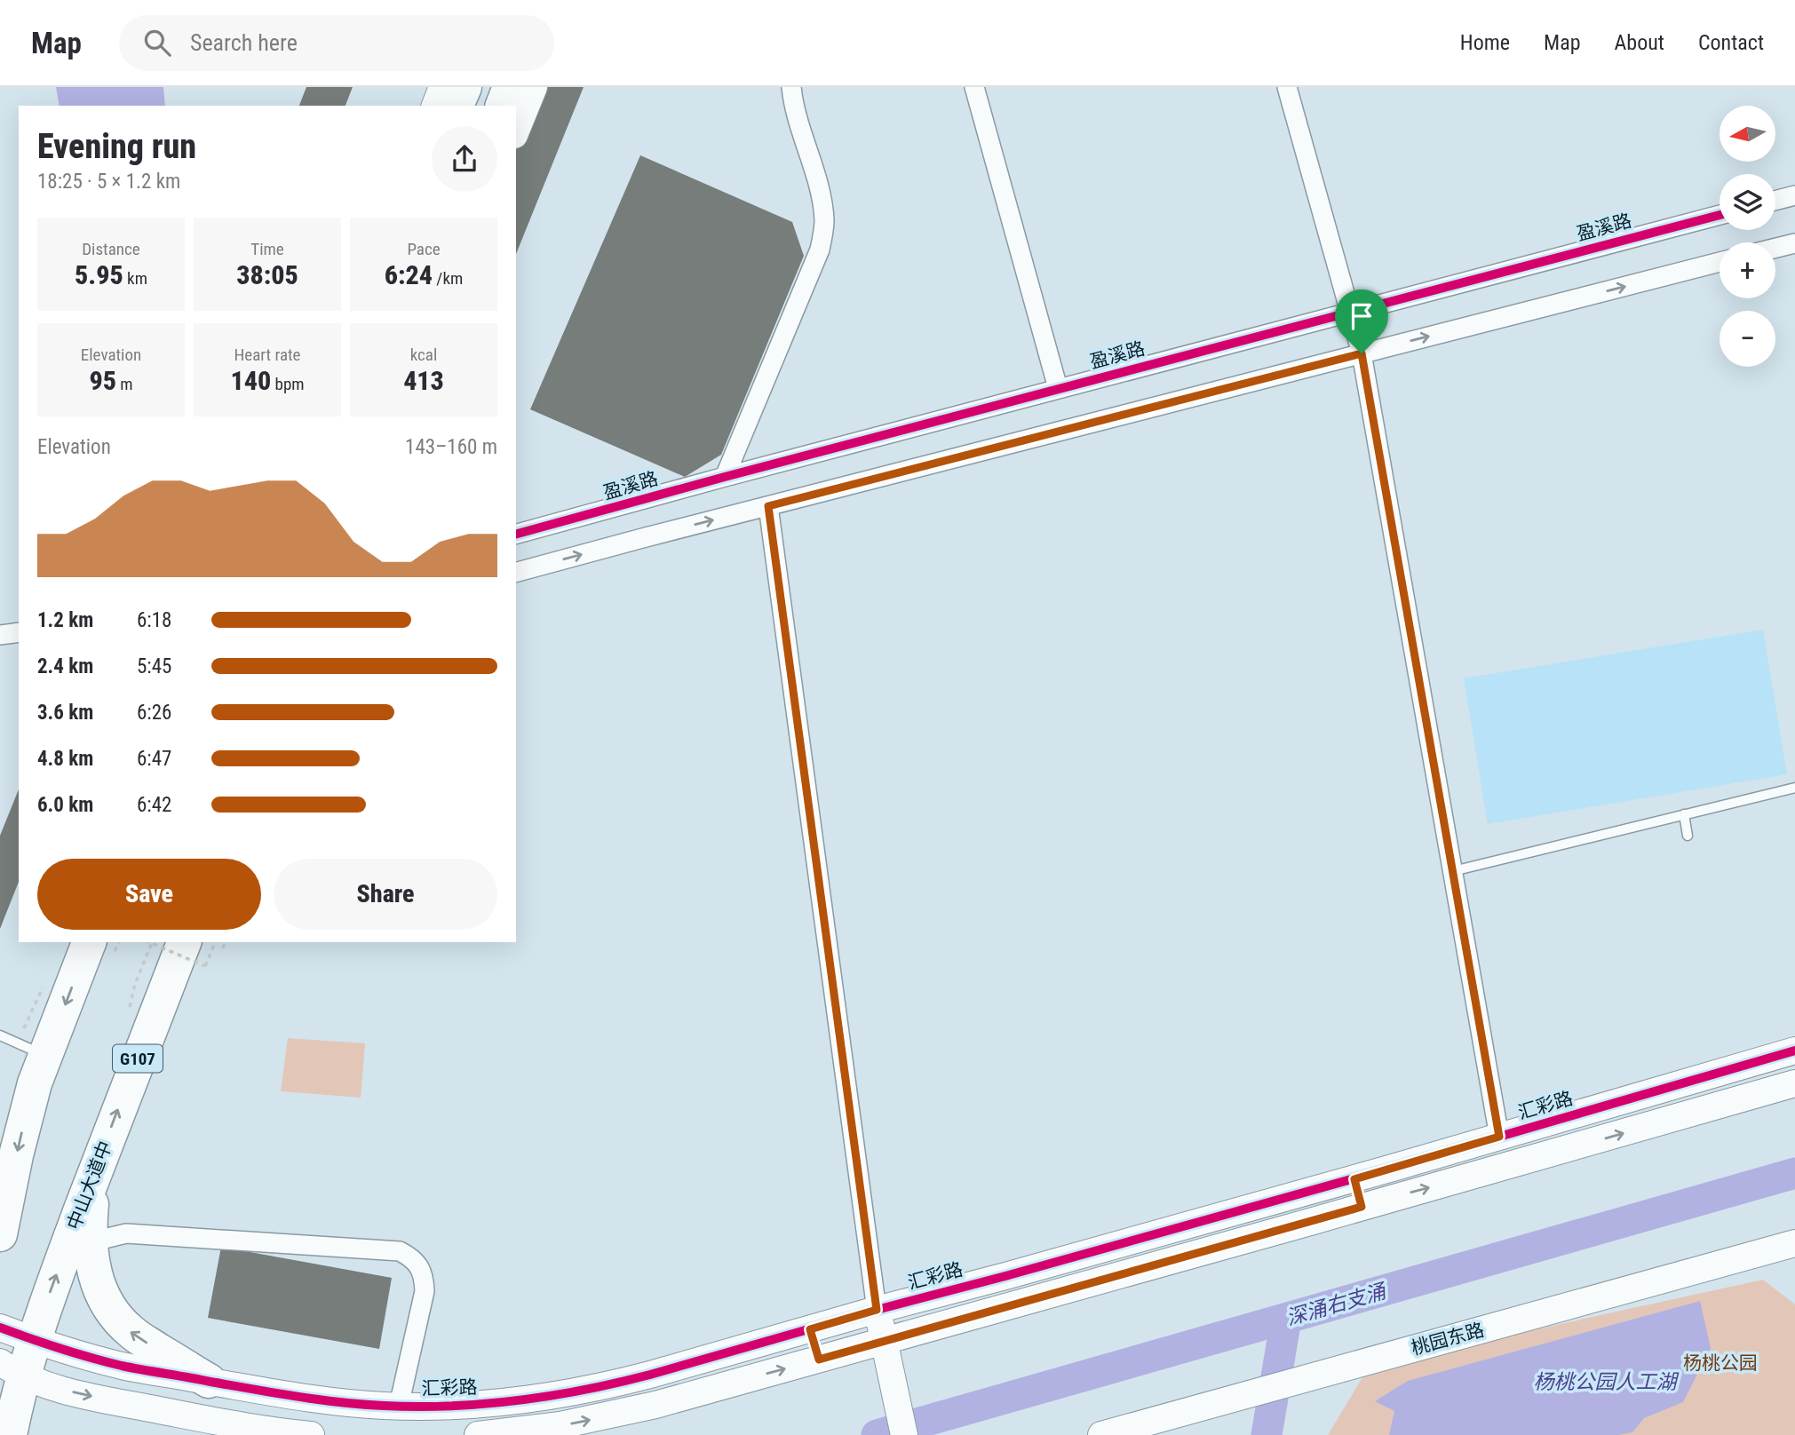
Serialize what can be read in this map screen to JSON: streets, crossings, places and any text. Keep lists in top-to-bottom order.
{
  "streets": {
    "highway": ["G107", "中山大道中"],
    "street": ["盈溪路", "汇彩路", "桃园东路"]
  },
  "crossings": [
    ["汇彩路", "中山大道中"]
  ],
  "water": ["深涌右支涌", "杨桃公园人工湖"],
  "parks": ["杨桃公园"],
  "north": "left",
  "page": {
    "header": "Map",
    "search": "Search here",
    "nav": [
      "Home",
      "Map",
      "About",
      "Contact"
    ],
    "map_buttons": ["+", "−"],
    "heading": ["Evening run", "18:25 · 5 × 1.2 km"],
    "stats": [
      ["Distance", "5.95 km"],
      ["Time", "38:05"],
      ["Pace", "6:24 /km"],
      ["Elevation", "95 m"],
      ["Heart rate", "140 bpm"],
      ["kcal", "413"]
    ],
    "chart": ["Elevation", "143–160 m"],
    "list": [
      {
        "name": "1.2 km",
        "note": "6:18"
      },
      {
        "name": "2.4 km",
        "note": "5:45"
      },
      {
        "name": "3.6 km",
        "note": "6:26"
      },
      {
        "name": "4.8 km",
        "note": "6:47"
      },
      {
        "name": "6.0 km",
        "note": "6:42"
      }
    ],
    "buttons": ["Save", "Share"]
  }
}
